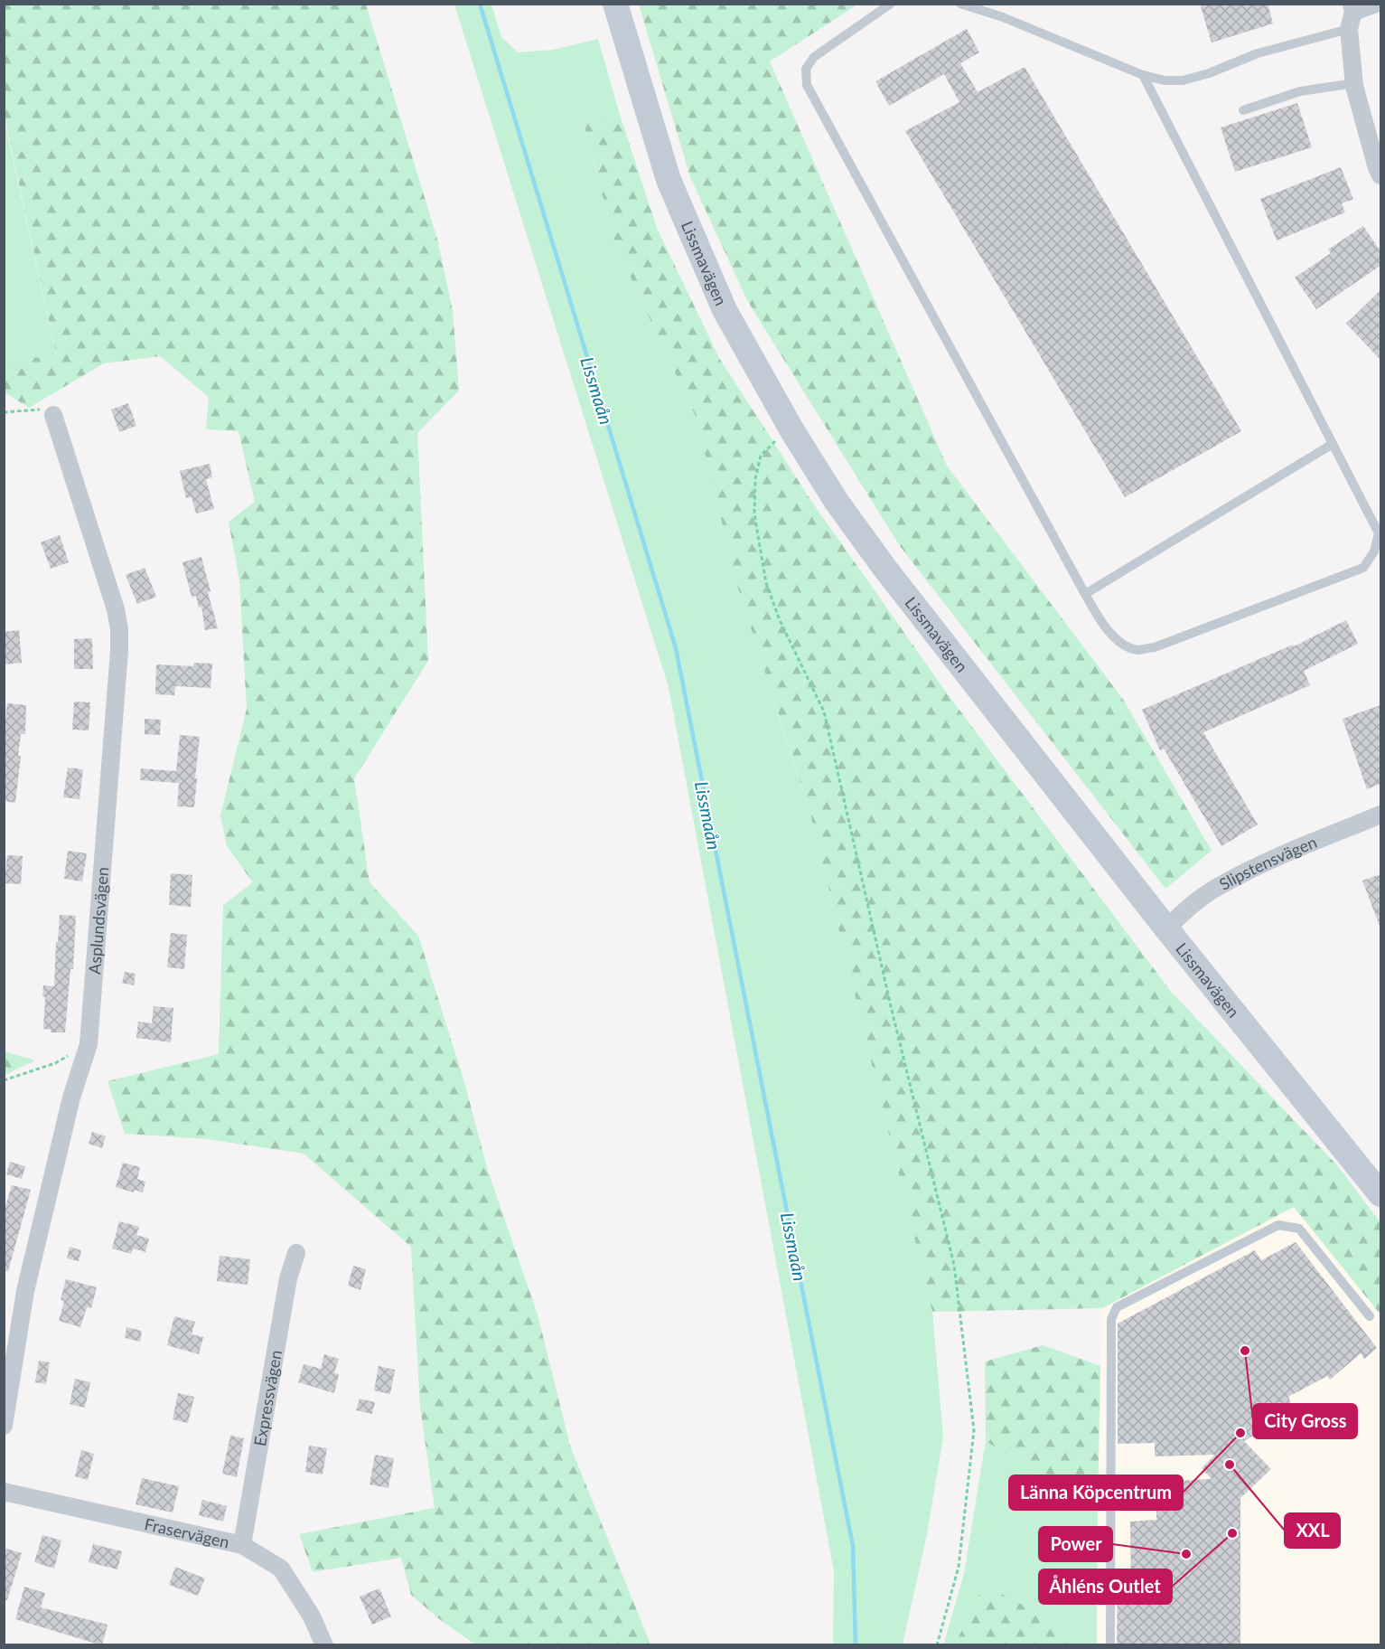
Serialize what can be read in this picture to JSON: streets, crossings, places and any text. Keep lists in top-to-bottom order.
{
  "streets": {
    "street": [
      "Lissmavägen",
      "Slipstensvägen",
      "Asplundsvägen",
      "Expressvägen",
      "Fraservägen"
    ]
  },
  "crossings": [
    ["Lissmavägen", "Slipstensvägen"],
    ["Expressvägen", "Fraservägen"]
  ],
  "water": ["Lissmaån"],
  "places": [
    "City Gross",
    "Länna Köpcentrum",
    "XXL",
    "Åhléns Outlet",
    "Power"
  ]
}
